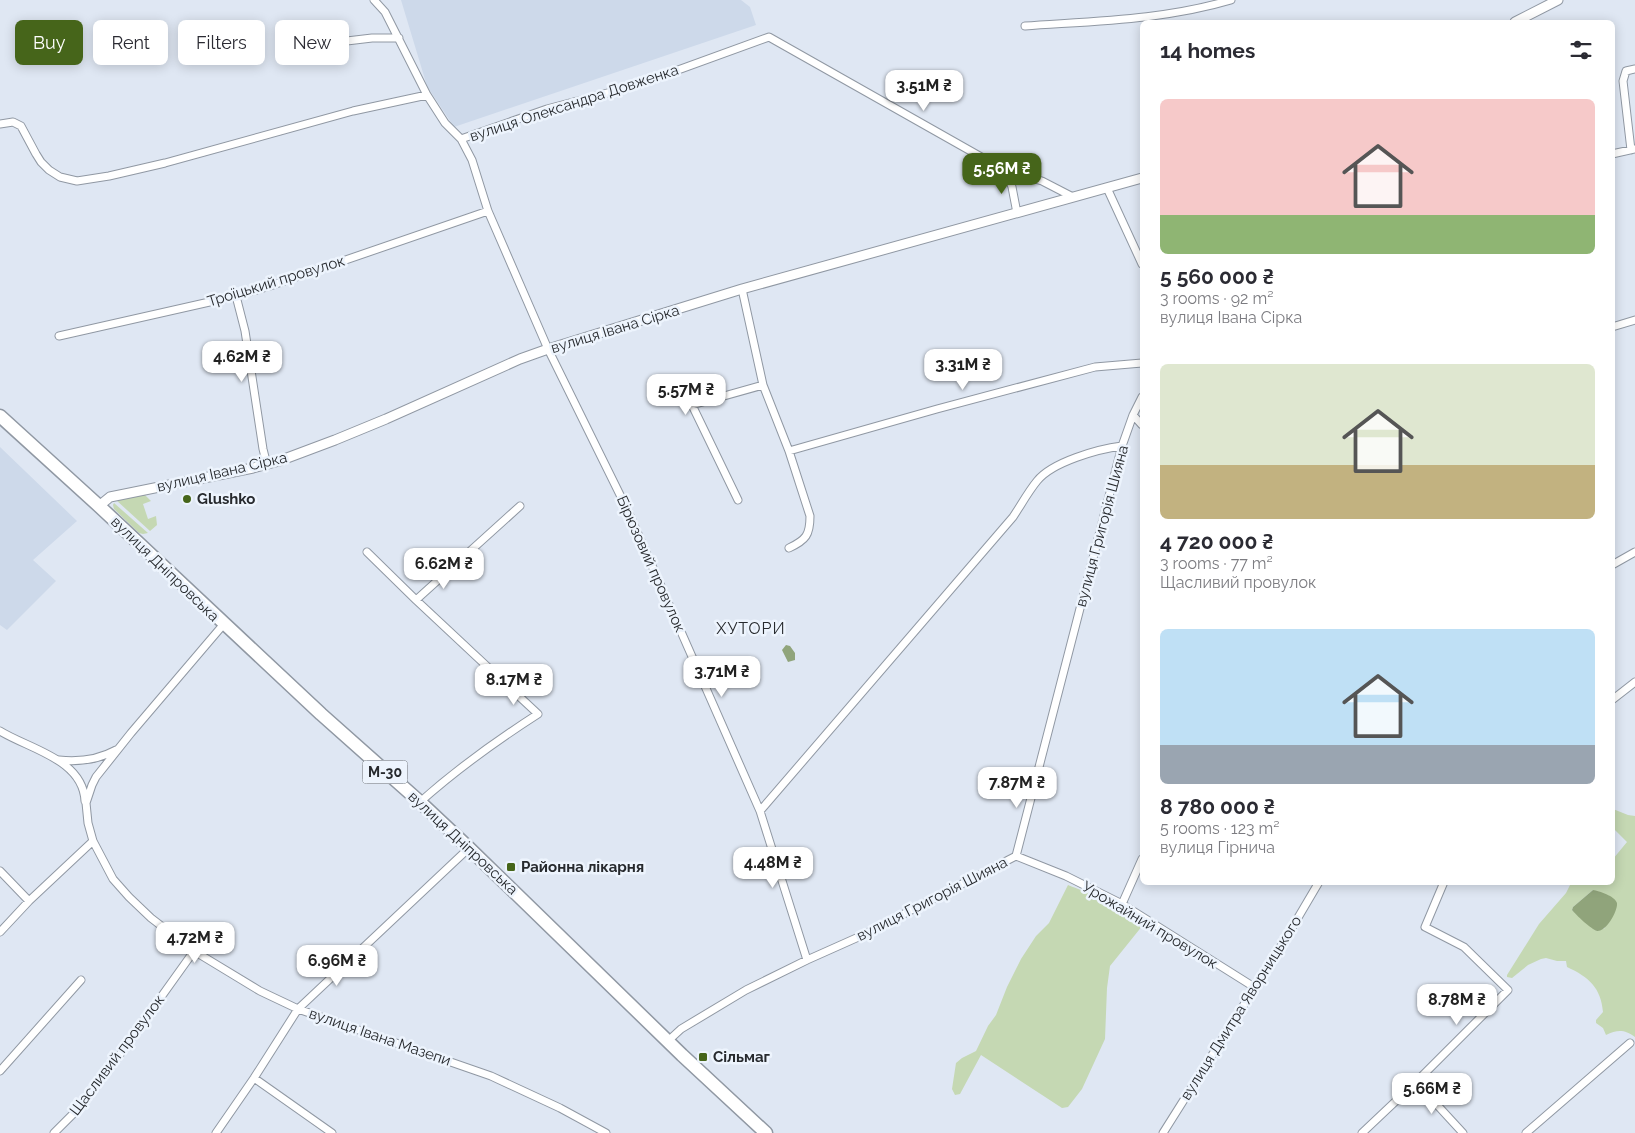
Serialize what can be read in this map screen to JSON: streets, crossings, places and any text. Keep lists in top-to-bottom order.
{
  "streets": {
    "highway": ["вулиця Дніпровська", "М-30"],
    "street": [
      "вулиця Олександра Довженка",
      "Троїцький провулок",
      "вулиця Івана Сірка",
      "вулиця Григорія Шияна",
      "Бірюзовий провулок",
      "Урожайний провулок",
      "вулиця Дмитра Яворницького",
      "вулиця Івана Мазепи",
      "Щасливий провулок"
    ]
  },
  "crossings": [
    ["вулиця Олександра Довженка", "вулиця Івана Сірка"],
    ["вулиця Олександра Довженка", "Бірюзовий провулок"],
    ["Троїцький провулок", "Бірюзовий провулок"],
    ["вулиця Івана Сірка", "Бірюзовий провулок"],
    ["вулиця Івана Сірка", "вулиця Дніпровська"],
    ["вулиця Григорія Шияна", "Бірюзовий провулок"],
    ["вулиця Григорія Шияна", "вулиця Дніпровська"],
    ["вулиця Григорія Шияна", "Урожайний провулок"],
    ["вулиця Дніпровська", "вулиця Івана Мазепи"],
    ["Урожайний провулок", "вулиця Дмитра Яворницького"],
    ["вулиця Івана Мазепи", "Щасливий провулок"]
  ],
  "districts": ["ХУТОРИ"],
  "places": {
    "other": ["Glushko"],
    "transit": ["Районна лікарня", "Сільмаг"]
  },
  "page": {
    "chip": [
      "Buy",
      "Rent",
      "Filters",
      "New"
    ],
    "heading": "14 homes",
    "price": [
      "3.51M ₴",
      "5.56M ₴",
      "4.62M ₴",
      "3.31M ₴",
      "5.57M ₴",
      "6.62M ₴",
      "3.71M ₴",
      "8.17M ₴",
      "7.87M ₴",
      "4.48M ₴",
      "4.72M ₴",
      "6.96M ₴",
      "8.78M ₴",
      "5.66M ₴"
    ],
    "list": [
      {
        "name": "5 560 000 ₴",
        "note": "3 rooms · 92 m² · вулиця Івана Сірка"
      },
      {
        "name": "4 720 000 ₴",
        "note": "3 rooms · 77 m² · Щасливий провулок"
      },
      {
        "name": "8 780 000 ₴",
        "note": "5 rooms · 123 m² · вулиця Гірнича"
      }
    ]
  }
}
